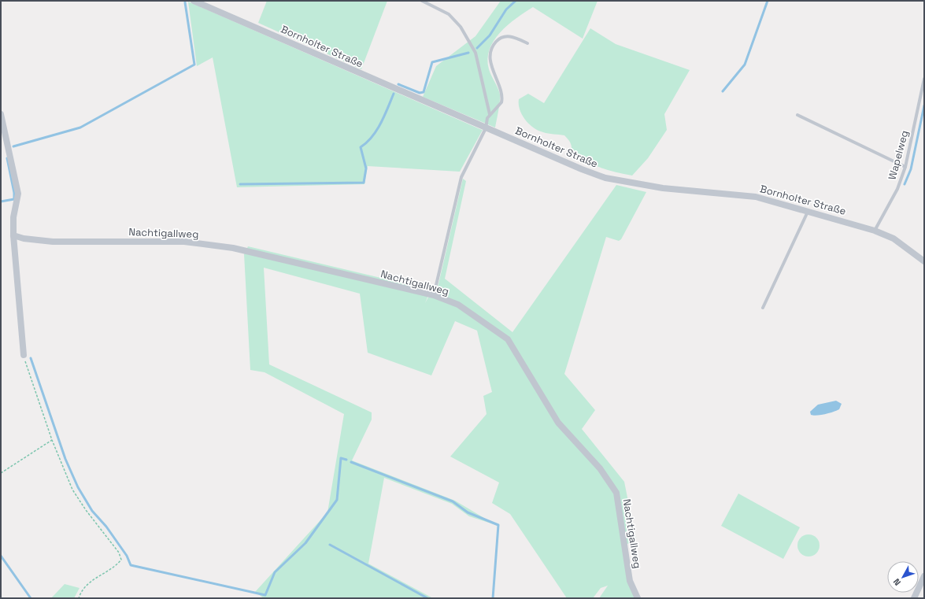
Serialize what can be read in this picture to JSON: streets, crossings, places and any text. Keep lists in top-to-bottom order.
{
  "streets": {
    "street": ["Bornholter Straße", "Nachtigallweg"],
    "lane": ["Wapelweg"]
  },
  "crossings": [
    ["Bornholter Straße", "Wapelweg"]
  ],
  "north": "bottom left"
}
